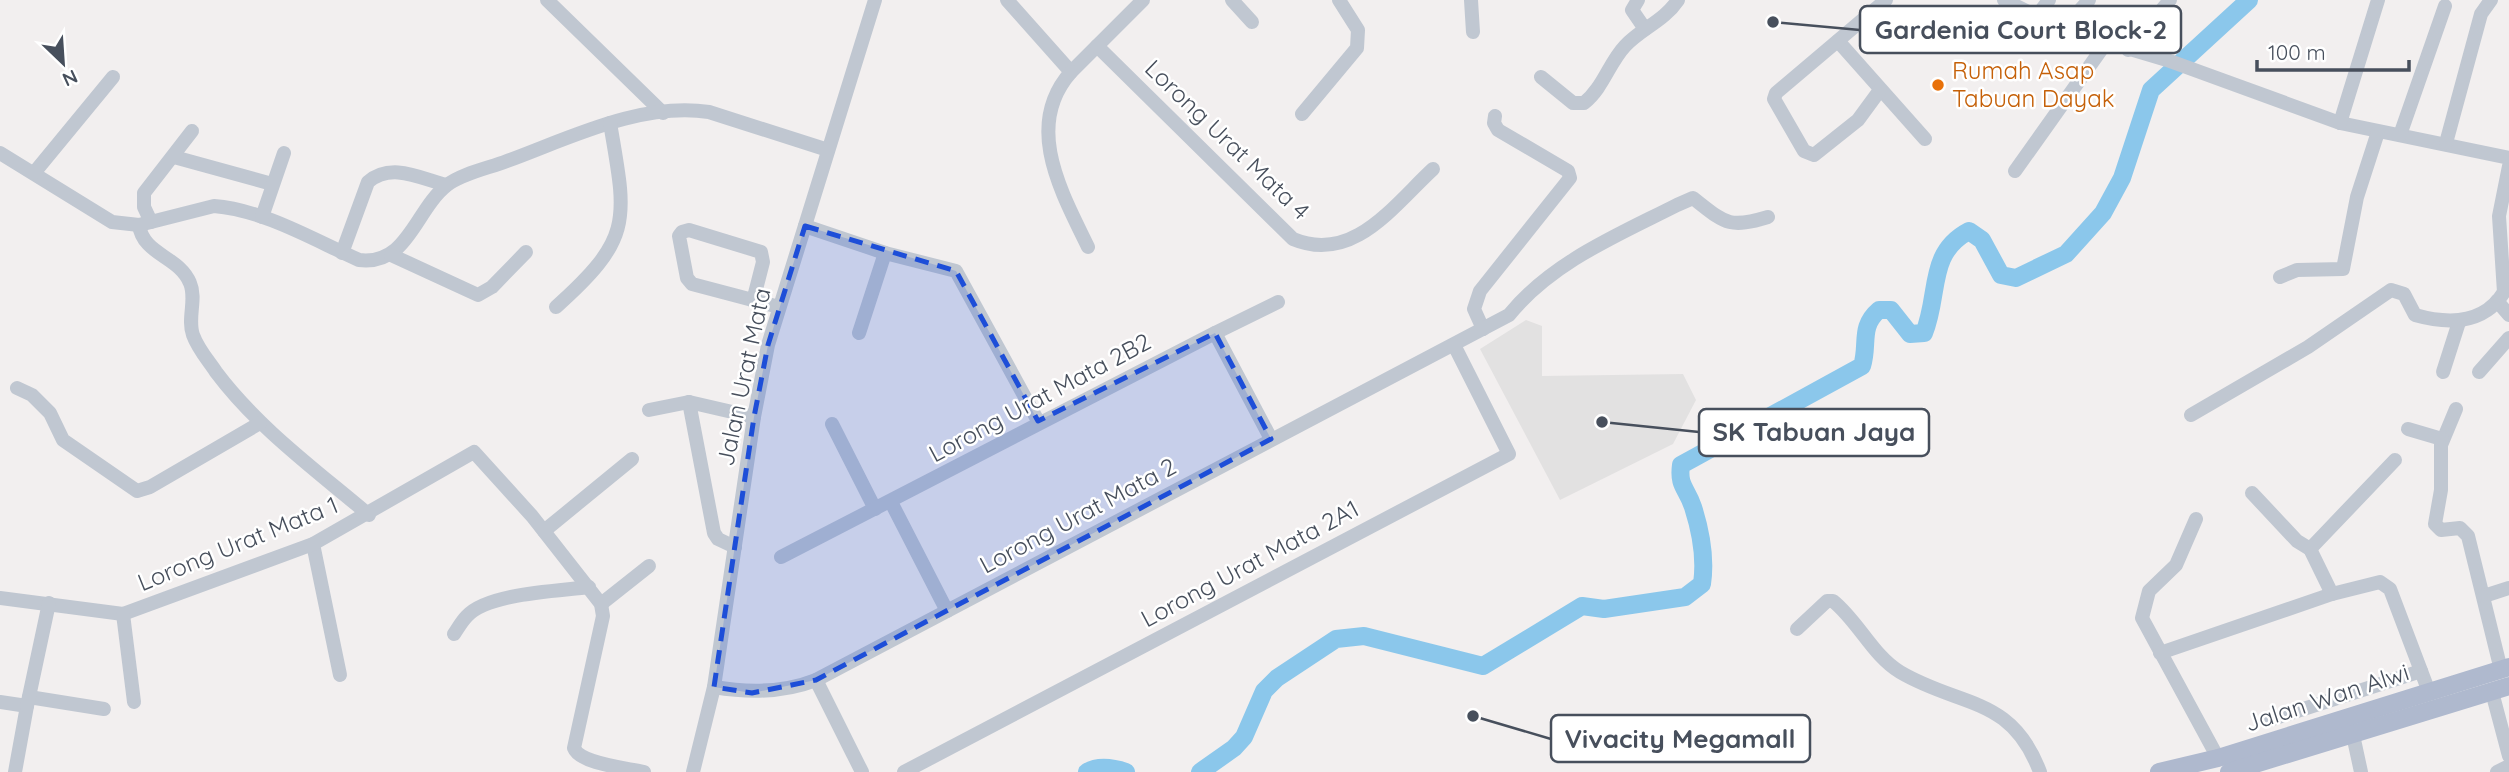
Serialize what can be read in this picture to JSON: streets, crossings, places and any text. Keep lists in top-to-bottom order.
{
  "streets": {
    "main road": ["Jalan Wan Alwi"],
    "street": [
      "Lorong Urat Mata 4",
      "Jalan Urat Mata",
      "Lorong Urat Mata 2B2",
      "Lorong Urat Mata 2",
      "Lorong Urat Mata 1",
      "Lorong Urat Mata 2A1"
    ]
  },
  "crossings": [
    ["Jalan Urat Mata", "Lorong Urat Mata 2"],
    ["Lorong Urat Mata 2", "Lorong Urat Mata 2A1"]
  ],
  "places": [
    "Gardenia Court Block-2",
    "Rumah Asap Tabuan Dayak",
    "SK Tabuan Jaya",
    "Vivacity Megamall"
  ],
  "scale_bar": "100 m",
  "north": "bottom right"
}
